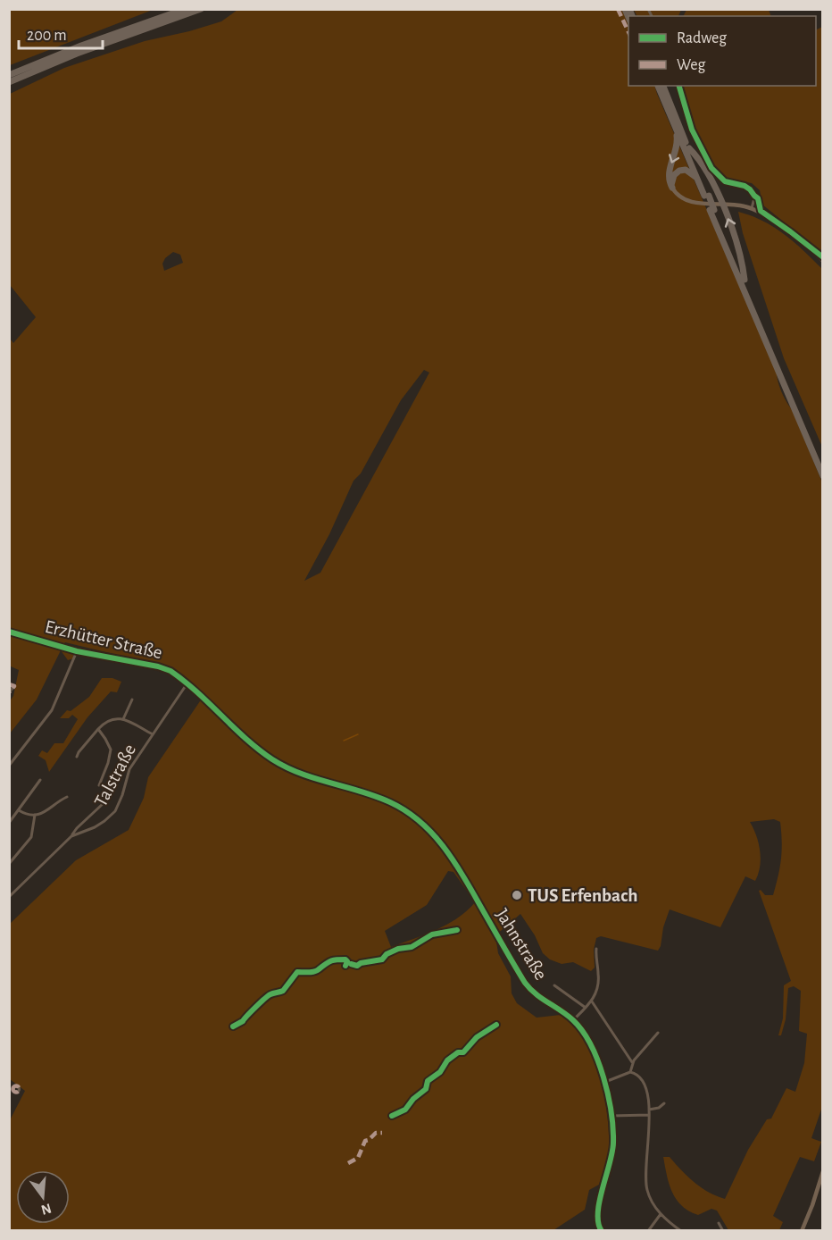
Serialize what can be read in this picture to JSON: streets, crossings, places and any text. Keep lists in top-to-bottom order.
{
  "streets": {
    "street": ["Erzhütter Straße", "Talstraße", "Jahnstraße"]
  },
  "crossings": [
    ["Erzhütter Straße", "Talstraße"],
    ["Erzhütter Straße", "Jahnstraße"]
  ],
  "places": ["TUS Erfenbach"],
  "legend": ["Radweg", "Weg"],
  "scale_bar": "200 m",
  "north": "bottom"
}
